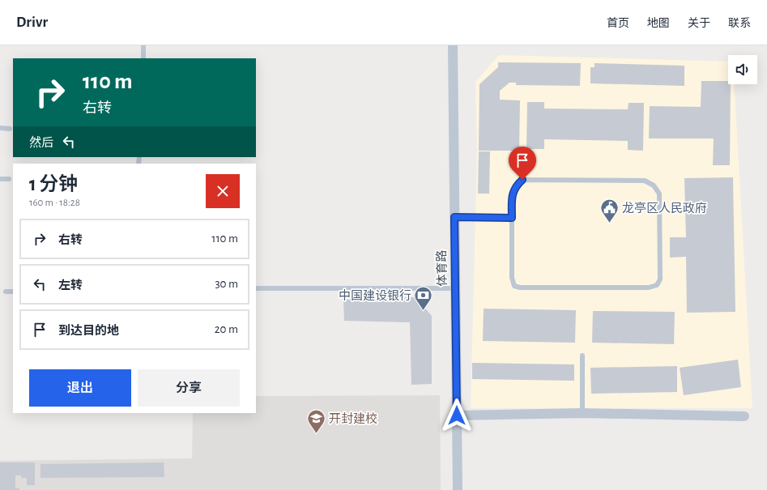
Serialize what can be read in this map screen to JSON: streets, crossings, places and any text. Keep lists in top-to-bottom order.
{
  "streets": {
    "street": ["体育路"]
  },
  "places": {
    "public building": ["龙亭区人民政府"],
    "bank": ["中国建设银行"],
    "school or university": ["开封建校"]
  },
  "page": {
    "header": "Drivr",
    "nav": [
      "首页",
      "地图",
      "关于",
      "联系"
    ],
    "turn": ["110 m", "右转"],
    "then": "然后",
    "heading": ["1 分钟", "160 m · 18:28"],
    "list": [
      {
        "name": "右转",
        "value": "110 m"
      },
      {
        "name": "左转",
        "value": "30 m"
      },
      {
        "name": "到达目的地",
        "value": "20 m"
      }
    ],
    "buttons": ["退出", "分享"]
  }
}
